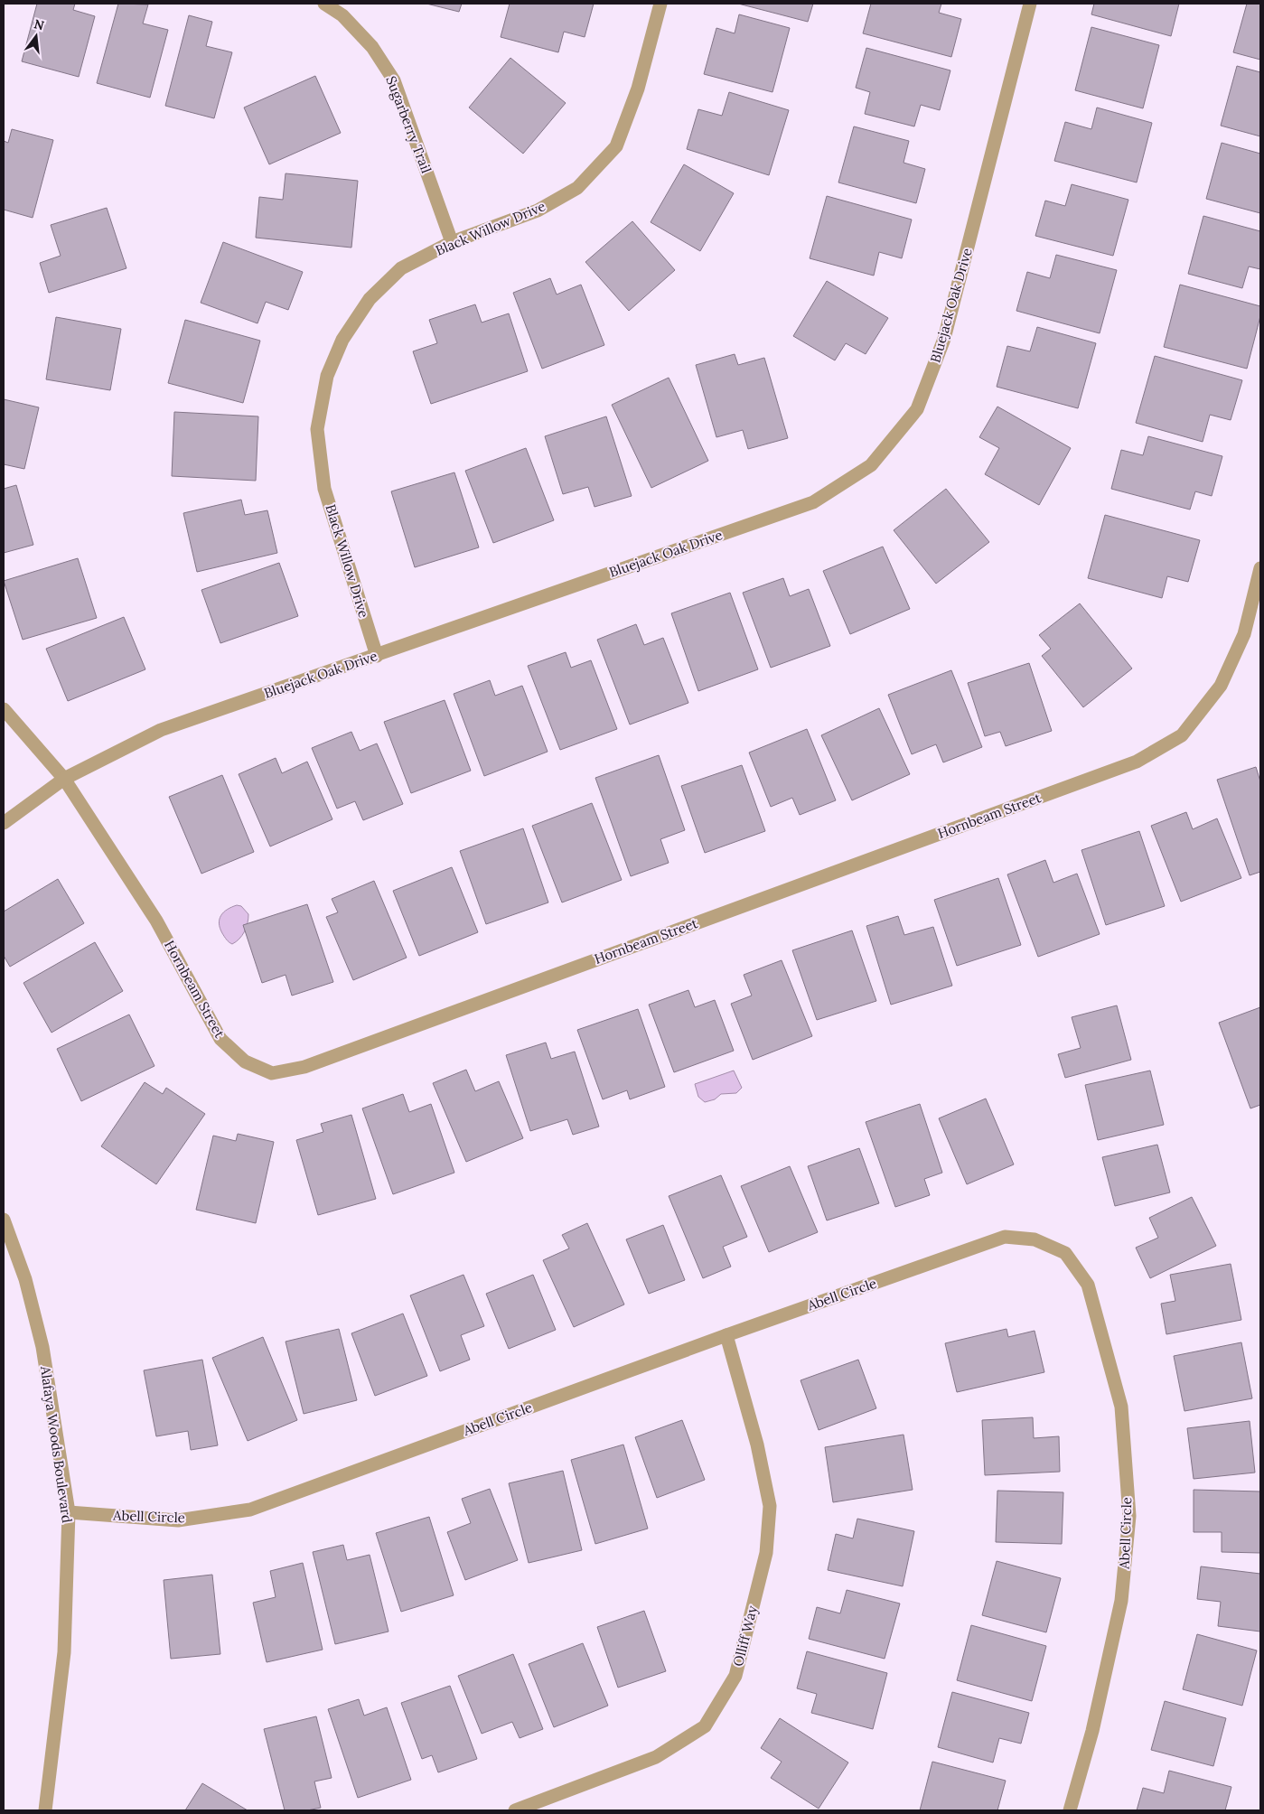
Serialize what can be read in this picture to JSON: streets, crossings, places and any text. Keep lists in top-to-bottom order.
{
  "streets": {
    "street": [
      "Sugarberry Trail",
      "Black Willow Drive",
      "Bluejack Oak Drive",
      "Hornbeam Street",
      "Abell Circle",
      "Alafaya Woods Boulevard",
      "Olliff Way"
    ]
  },
  "crossings": [
    ["Sugarberry Trail", "Black Willow Drive"],
    ["Black Willow Drive", "Bluejack Oak Drive"],
    ["Bluejack Oak Drive", "Hornbeam Street"],
    ["Abell Circle", "Alafaya Woods Boulevard"],
    ["Abell Circle", "Olliff Way"]
  ],
  "north": "top"
}
